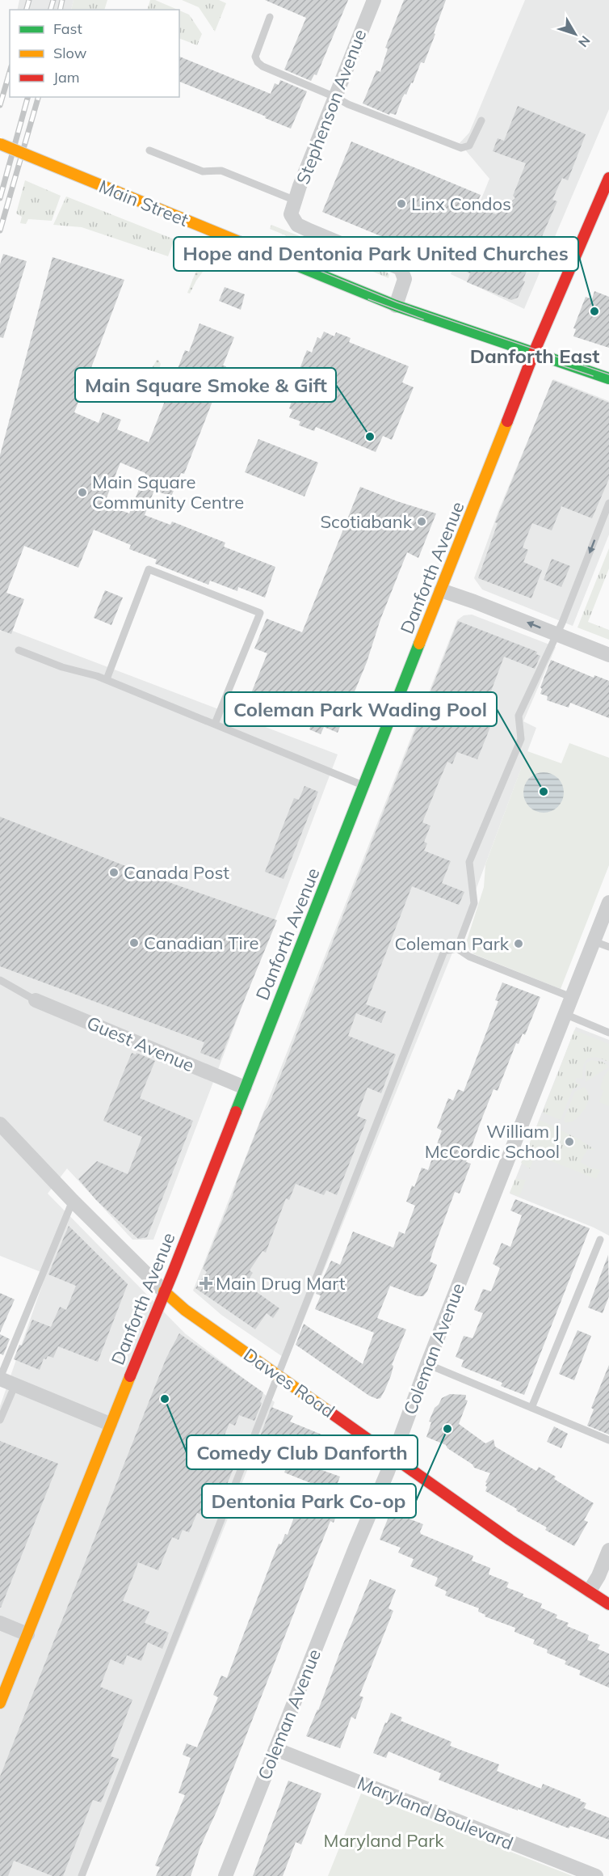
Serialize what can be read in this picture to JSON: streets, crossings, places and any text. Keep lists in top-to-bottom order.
{
  "streets": {
    "main road": ["Main Street", "Danforth Avenue", "Dawes Road"],
    "street": [
      "Stephenson Avenue",
      "Guest Avenue",
      "Coleman Avenue",
      "Maryland Boulevard"
    ]
  },
  "crossings": [
    ["Main Street", "Danforth Avenue"],
    ["Danforth Avenue", "Guest Avenue"],
    ["Danforth Avenue", "Dawes Road"],
    ["Coleman Avenue", "Dawes Road"],
    ["Coleman Avenue", "Maryland Boulevard"]
  ],
  "districts": ["Danforth East"],
  "parks": ["Maryland Park"],
  "places": {
    "other": [
      "Linx Condos",
      "Hope and Dentonia Park United Churches",
      "Main Square Smoke & Gift",
      "Main Square Community Centre",
      "Scotiabank",
      "Coleman Park Wading Pool",
      "Canada Post",
      "Canadian Tire",
      "Coleman Park",
      "William J McCordic School",
      "Comedy Club Danforth",
      "Dentonia Park Co-op"
    ],
    "health": ["Main Drug Mart"]
  },
  "legend": ["Fast", "Slow", "Jam"],
  "north": "bottom right"
}
